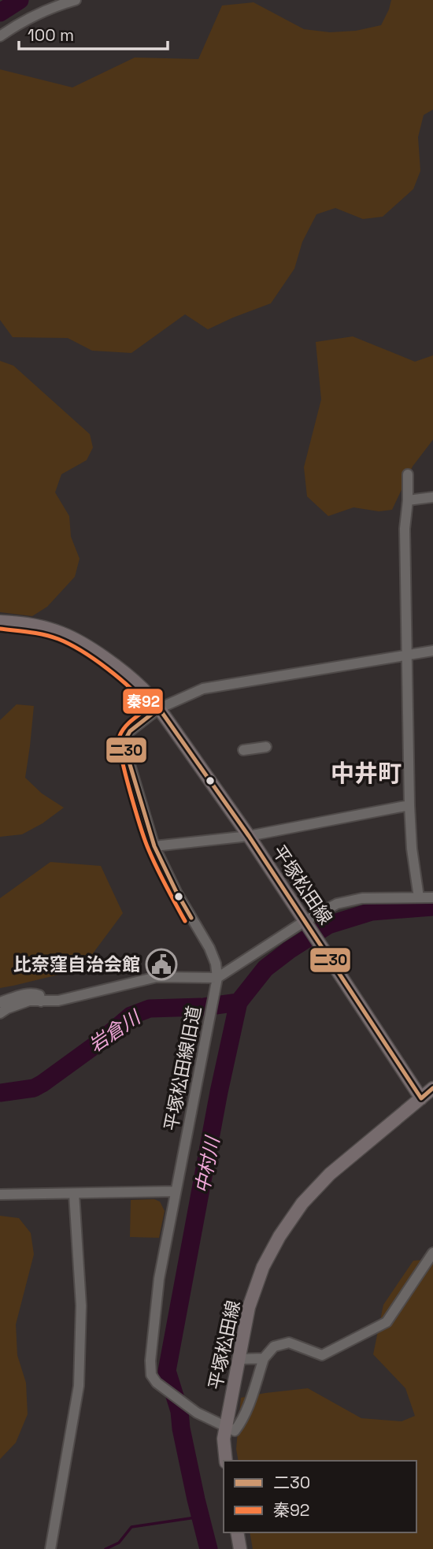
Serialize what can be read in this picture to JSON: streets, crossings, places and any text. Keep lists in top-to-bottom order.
{
  "streets": {
    "main road": ["平塚松田線"],
    "street": ["平塚松田線旧道"]
  },
  "crossings": [
    ["平塚松田線", "平塚松田線旧道"]
  ],
  "districts": ["中井町"],
  "water": ["岩倉川", "中村川"],
  "places": {
    "public building": ["比奈窪自治会館"]
  },
  "lines": ["transit line 秦92", "transit line 二30"],
  "legend": ["二30", "秦92"],
  "scale_bar": "100 m"
}
